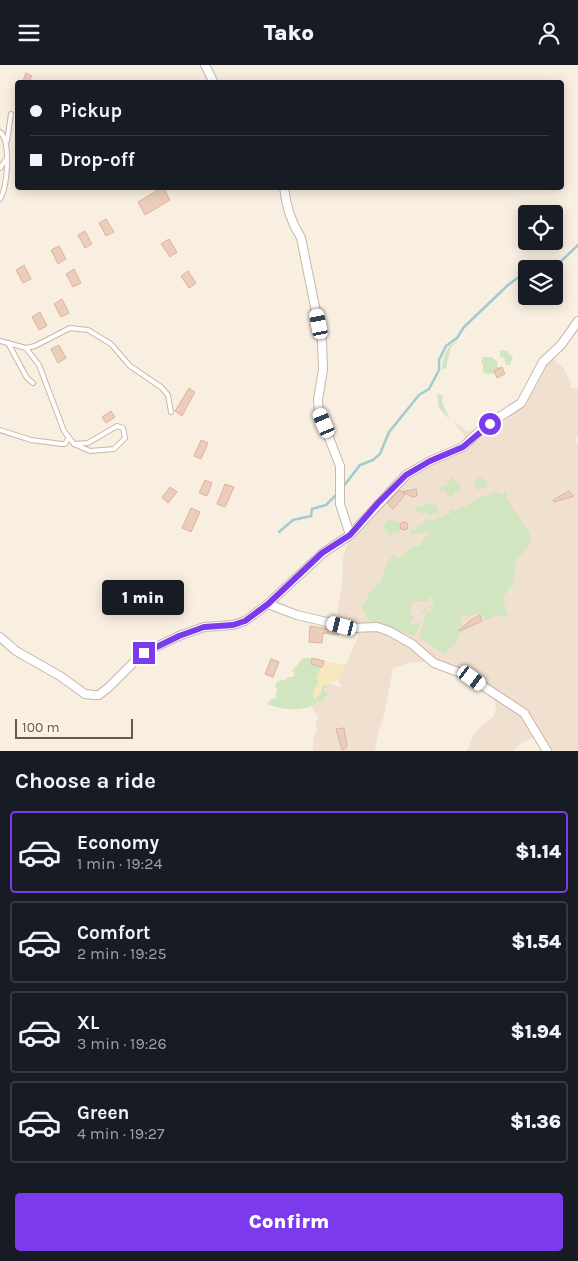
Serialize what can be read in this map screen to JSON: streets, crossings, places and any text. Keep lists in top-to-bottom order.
{
  "scale_bar": "100 m",
  "page": {
    "header": "Tako",
    "banner": ["Pickup", "Drop-off"],
    "bubble": "1 min",
    "scale": "100 m",
    "heading": "Choose a ride",
    "list": [
      {
        "name": "Economy",
        "note": "1 min · 19:24",
        "value": "$1.14"
      },
      {
        "name": "Comfort",
        "note": "2 min · 19:25",
        "value": "$1.54"
      },
      {
        "name": "XL",
        "note": "3 min · 19:26",
        "value": "$1.94"
      },
      {
        "name": "Green",
        "note": "4 min · 19:27",
        "value": "$1.36"
      }
    ],
    "buttons": "Confirm"
  }
}
